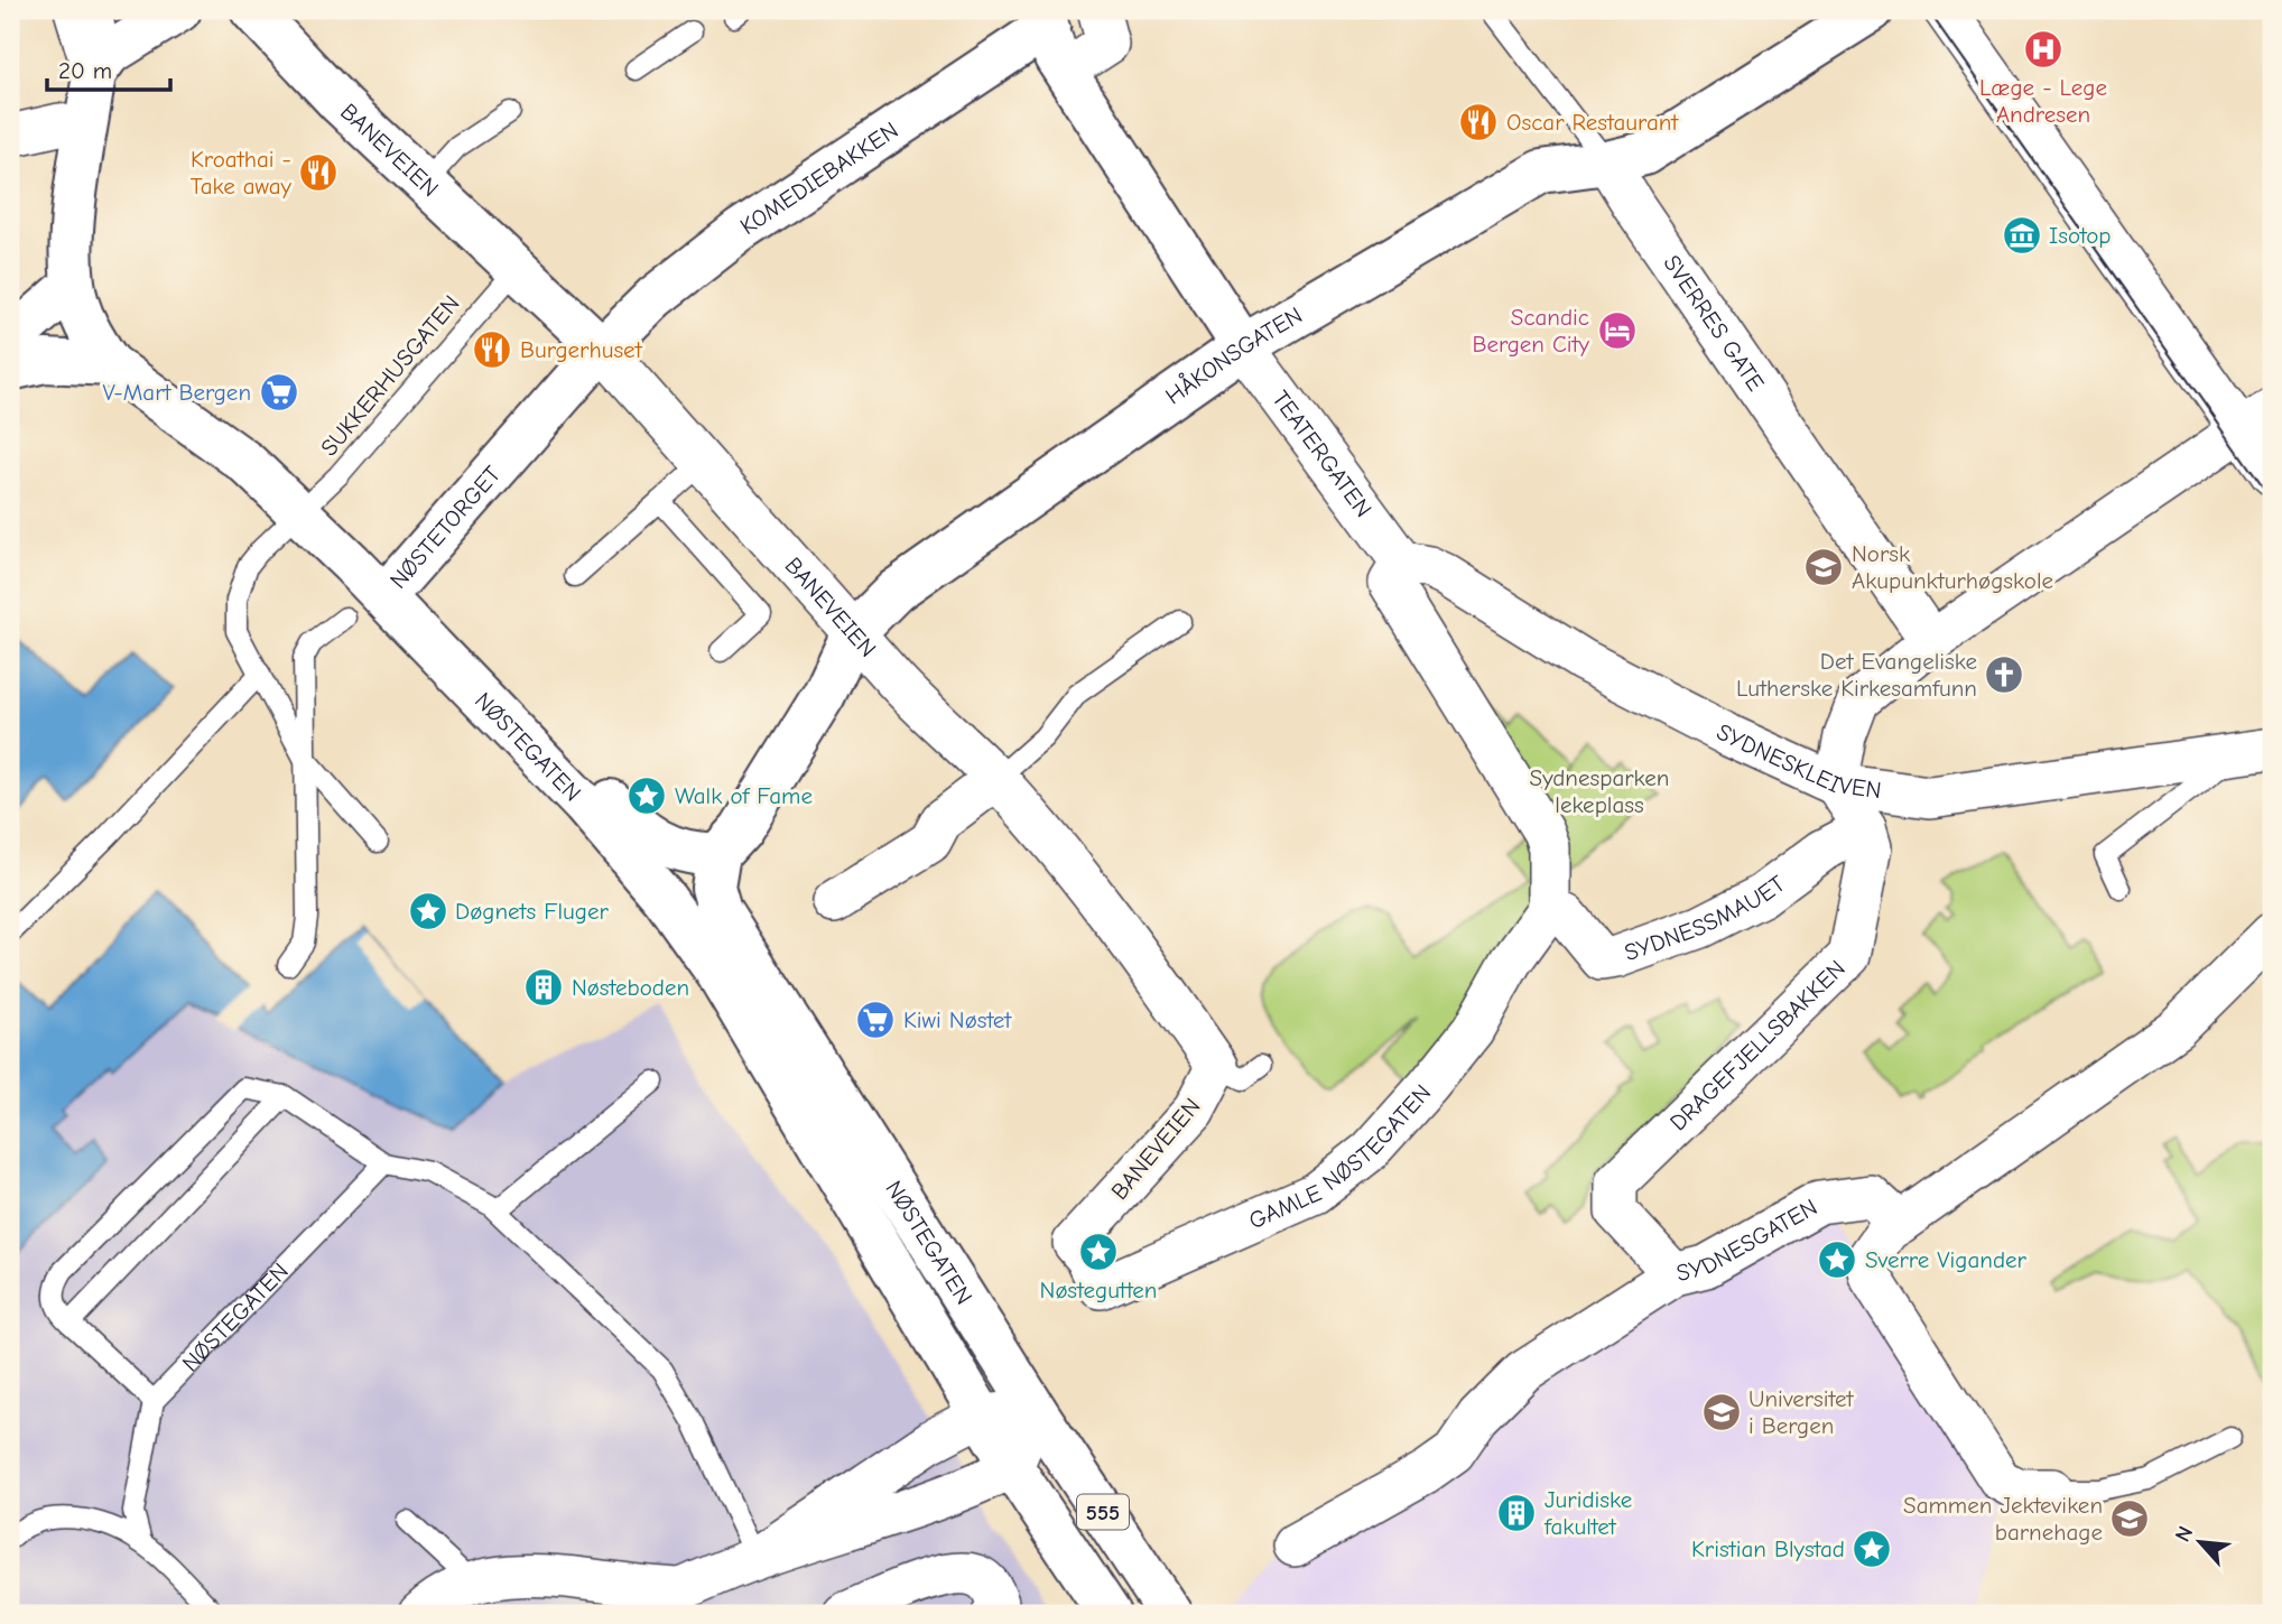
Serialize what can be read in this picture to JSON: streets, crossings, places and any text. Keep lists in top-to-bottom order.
{
  "streets": {
    "main road": [
      "BANEVEIEN",
      "KOMEDIEBAKKEN",
      "HÅKONSGATEN",
      "TEATERGATEN",
      "NØSTETORGET",
      "NØSTEGATEN",
      "555"
    ],
    "street": [
      "SVERRES GATE",
      "SYDNESKLEIVEN",
      "SYDNESSMAUET",
      "DRAGEFJELLSBAKKEN",
      "GAMLE NØSTEGATEN",
      "SYDNESGATEN"
    ],
    "lane": ["SUKKERHUSGATEN"]
  },
  "crossings": [
    ["BANEVEIEN", "KOMEDIEBAKKEN"],
    ["BANEVEIEN", "HÅKONSGATEN"],
    ["BANEVEIEN", "SUKKERHUSGATEN"],
    ["BANEVEIEN", "NØSTETORGET"],
    ["BANEVEIEN", "GAMLE NØSTEGATEN"],
    ["KOMEDIEBAKKEN", "TEATERGATEN"],
    ["KOMEDIEBAKKEN", "NØSTETORGET"],
    ["SVERRES GATE", "HÅKONSGATEN"],
    ["HÅKONSGATEN", "TEATERGATEN"],
    ["HÅKONSGATEN", "NØSTEGATEN"],
    ["TEATERGATEN", "SYDNESKLEIVEN"],
    ["NØSTETORGET", "NØSTEGATEN"],
    ["SYDNESSMAUET", "DRAGEFJELLSBAKKEN"],
    ["SYDNESSMAUET", "GAMLE NØSTEGATEN"],
    ["DRAGEFJELLSBAKKEN", "SYDNESGATEN"]
  ],
  "parks": ["Sydnesparken lekeplass"],
  "places": {
    "hospital": ["Læge - Lege Andresen"],
    "restaurant": ["Oscar Restaurant", "Kroathai - Take away", "Burgerhuset"],
    "museum": ["Isotop"],
    "hotel": ["Scandic Bergen City"],
    "supermarket": ["V-Mart Bergen", "Kiwi Nøstet"],
    "school or university": ["Norsk Akupunkturhøgskole", "Universitet i Bergen", "Sammen Jekteviken barnehage"],
    "church": ["Det Evangeliske Lutherske Kirkesamfunn"],
    "place": [
      "Walk of Fame",
      "Døgnets Fluger",
      "Nøstegutten",
      "Sverre Vigander",
      "Kristian Blystad"
    ],
    "building": ["Nøsteboden", "Juridiske fakultet"]
  },
  "scale_bar": "20 m",
  "north": "top left"
}
